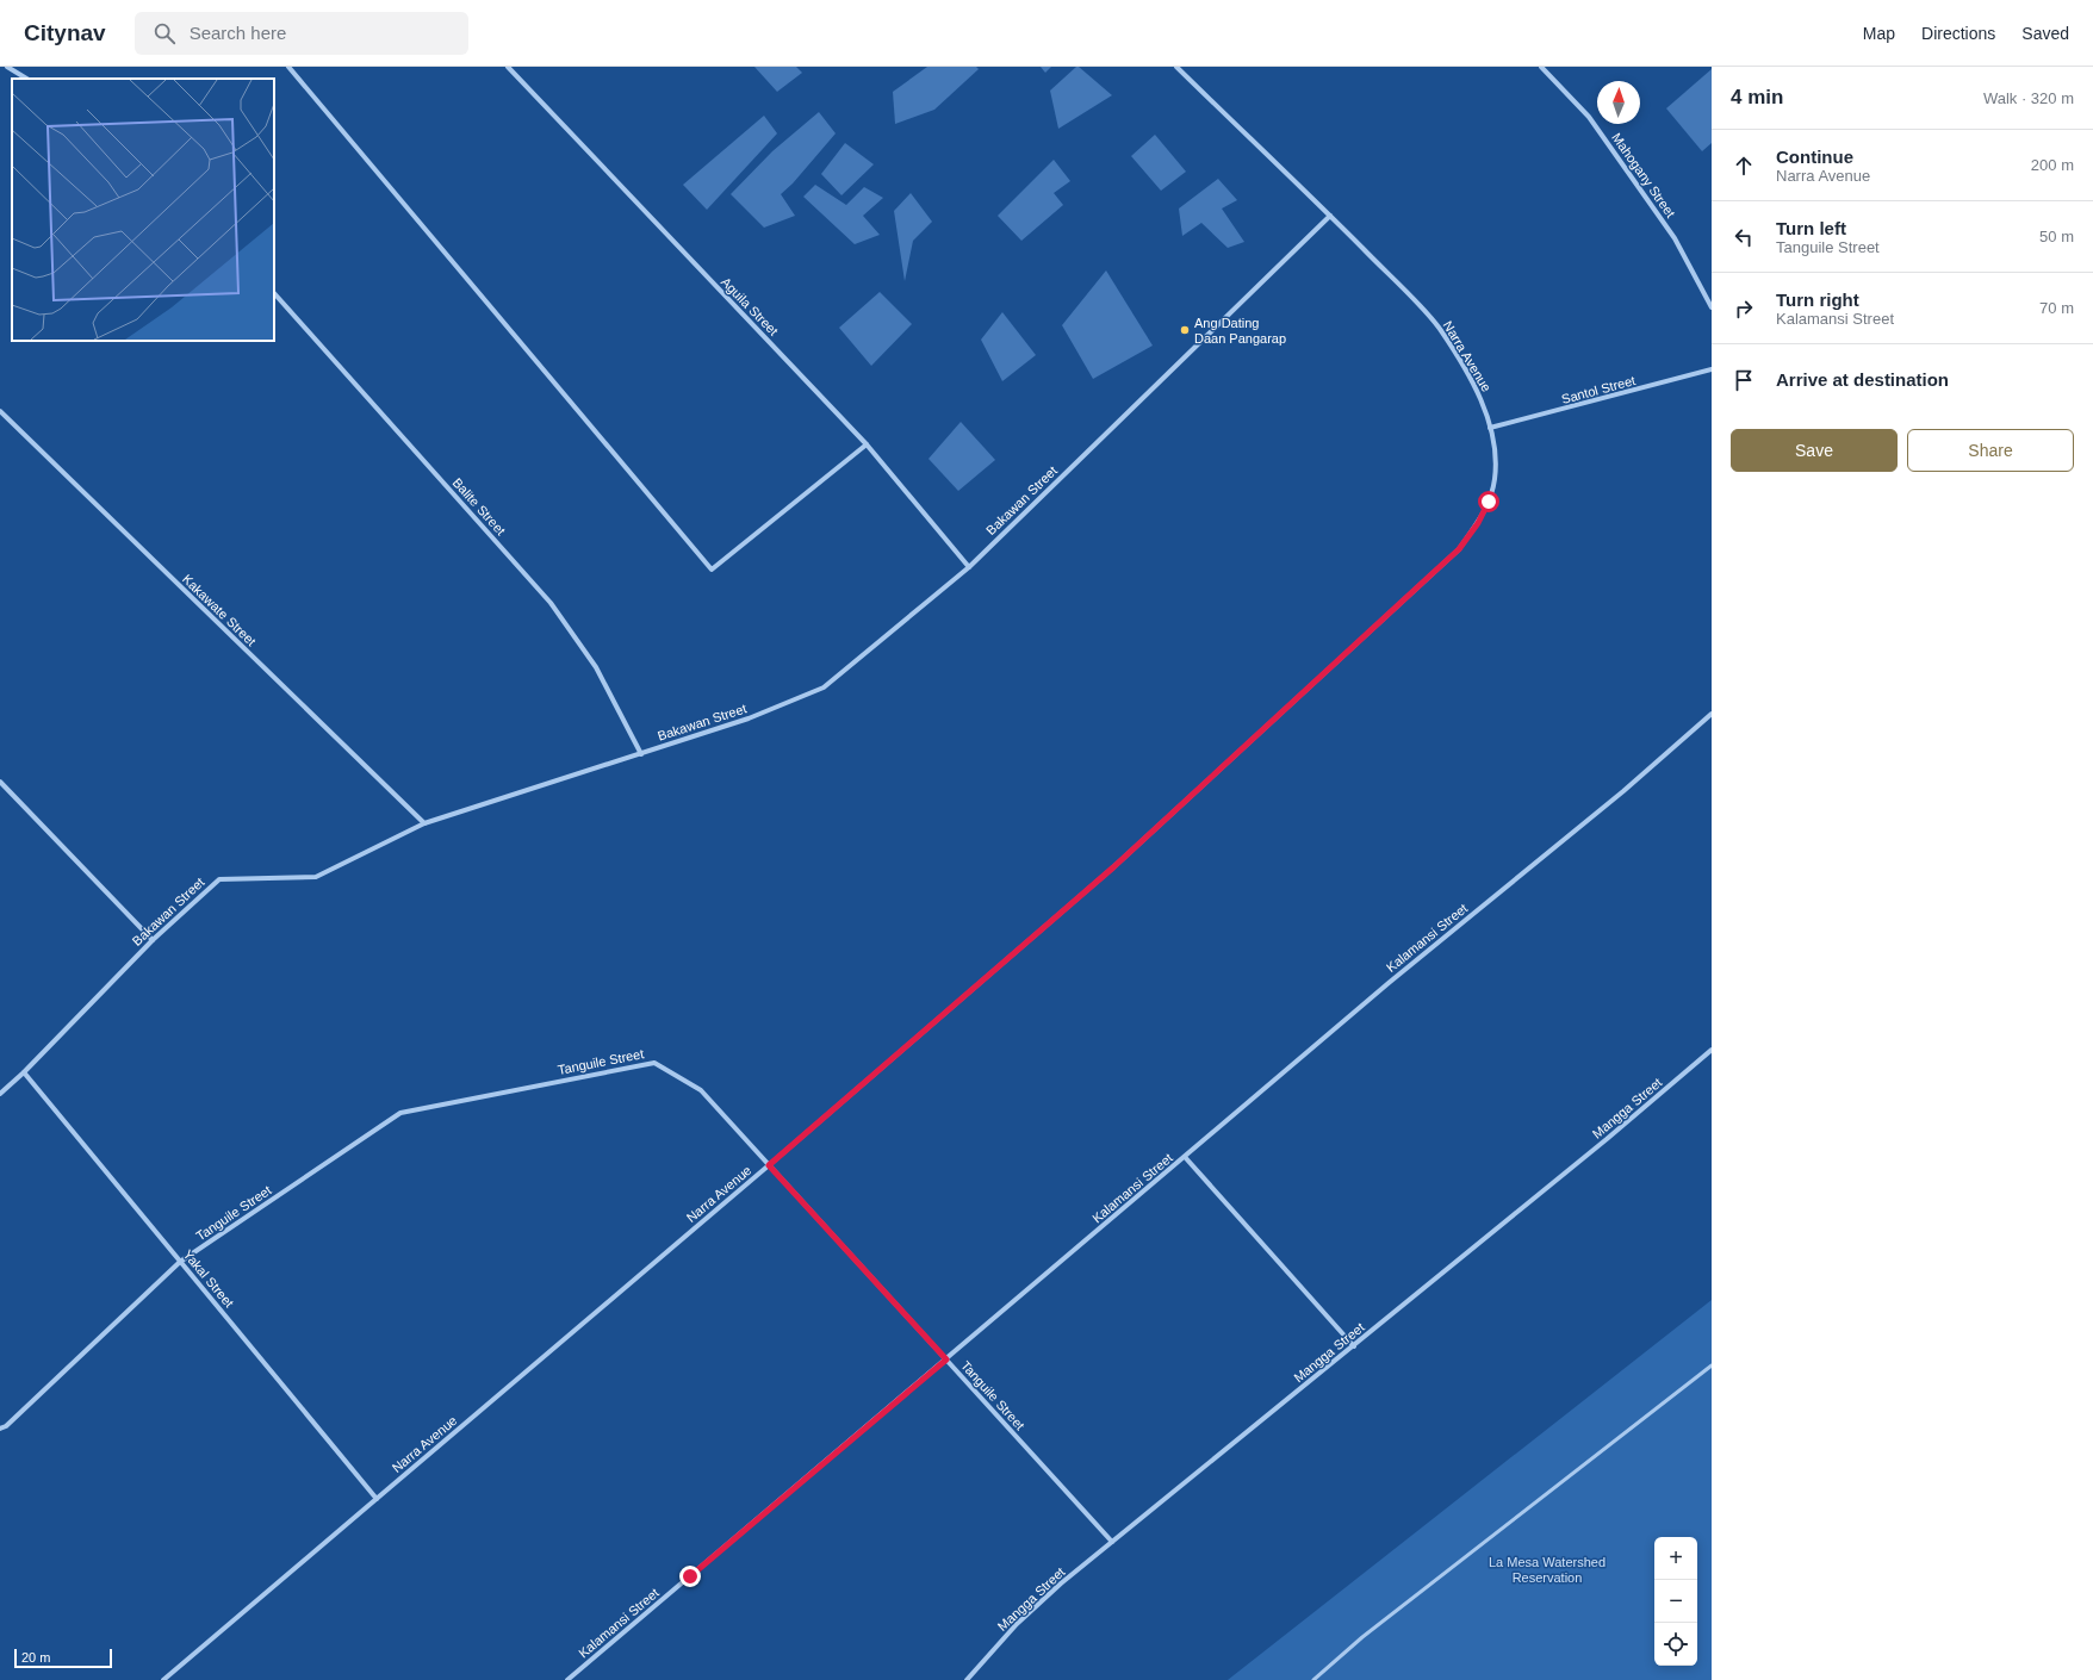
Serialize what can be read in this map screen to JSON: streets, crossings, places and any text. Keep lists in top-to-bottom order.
{
  "streets": {
    "street": [
      "Mahogany Street",
      "Aguila Street",
      "Narra Avenue",
      "Santol Street",
      "Bakawan Street",
      "Balite Street",
      "Kakawate Street",
      "Kalamansi Street",
      "Tanguile Street",
      "Mangga Street",
      "Yakal Street"
    ]
  },
  "crossings": [
    ["Aguila Street", "Bakawan Street"],
    ["Narra Avenue", "Santol Street"],
    ["Narra Avenue", "Bakawan Street"],
    ["Narra Avenue", "Tanguile Street"],
    ["Narra Avenue", "Yakal Street"],
    ["Bakawan Street", "Balite Street"],
    ["Bakawan Street", "Kakawate Street"],
    ["Bakawan Street", "Yakal Street"],
    ["Kalamansi Street", "Tanguile Street"],
    ["Tanguile Street", "Mangga Street"],
    ["Tanguile Street", "Yakal Street"]
  ],
  "parks": ["La Mesa Watershed Reservation"],
  "places": ["Ang Dating Daan Pangarap"],
  "scale_bar": "20 m",
  "north": "top",
  "page": {
    "header": "Citynav",
    "search": "Search here",
    "nav": ["Map", "Directions", "Saved"],
    "heading": ["4 min", "Walk · 320 m"],
    "list": [
      ["Continue", "Narra Avenue", "200 m"],
      ["Turn left", "Tanguile Street", "50 m"],
      ["Turn right", "Kalamansi Street", "70 m"],
      "Arrive at destination"
    ],
    "buttons": ["Save", "Share"],
    "map_buttons": ["+", "−"],
    "scale": "20 m"
  }
}
